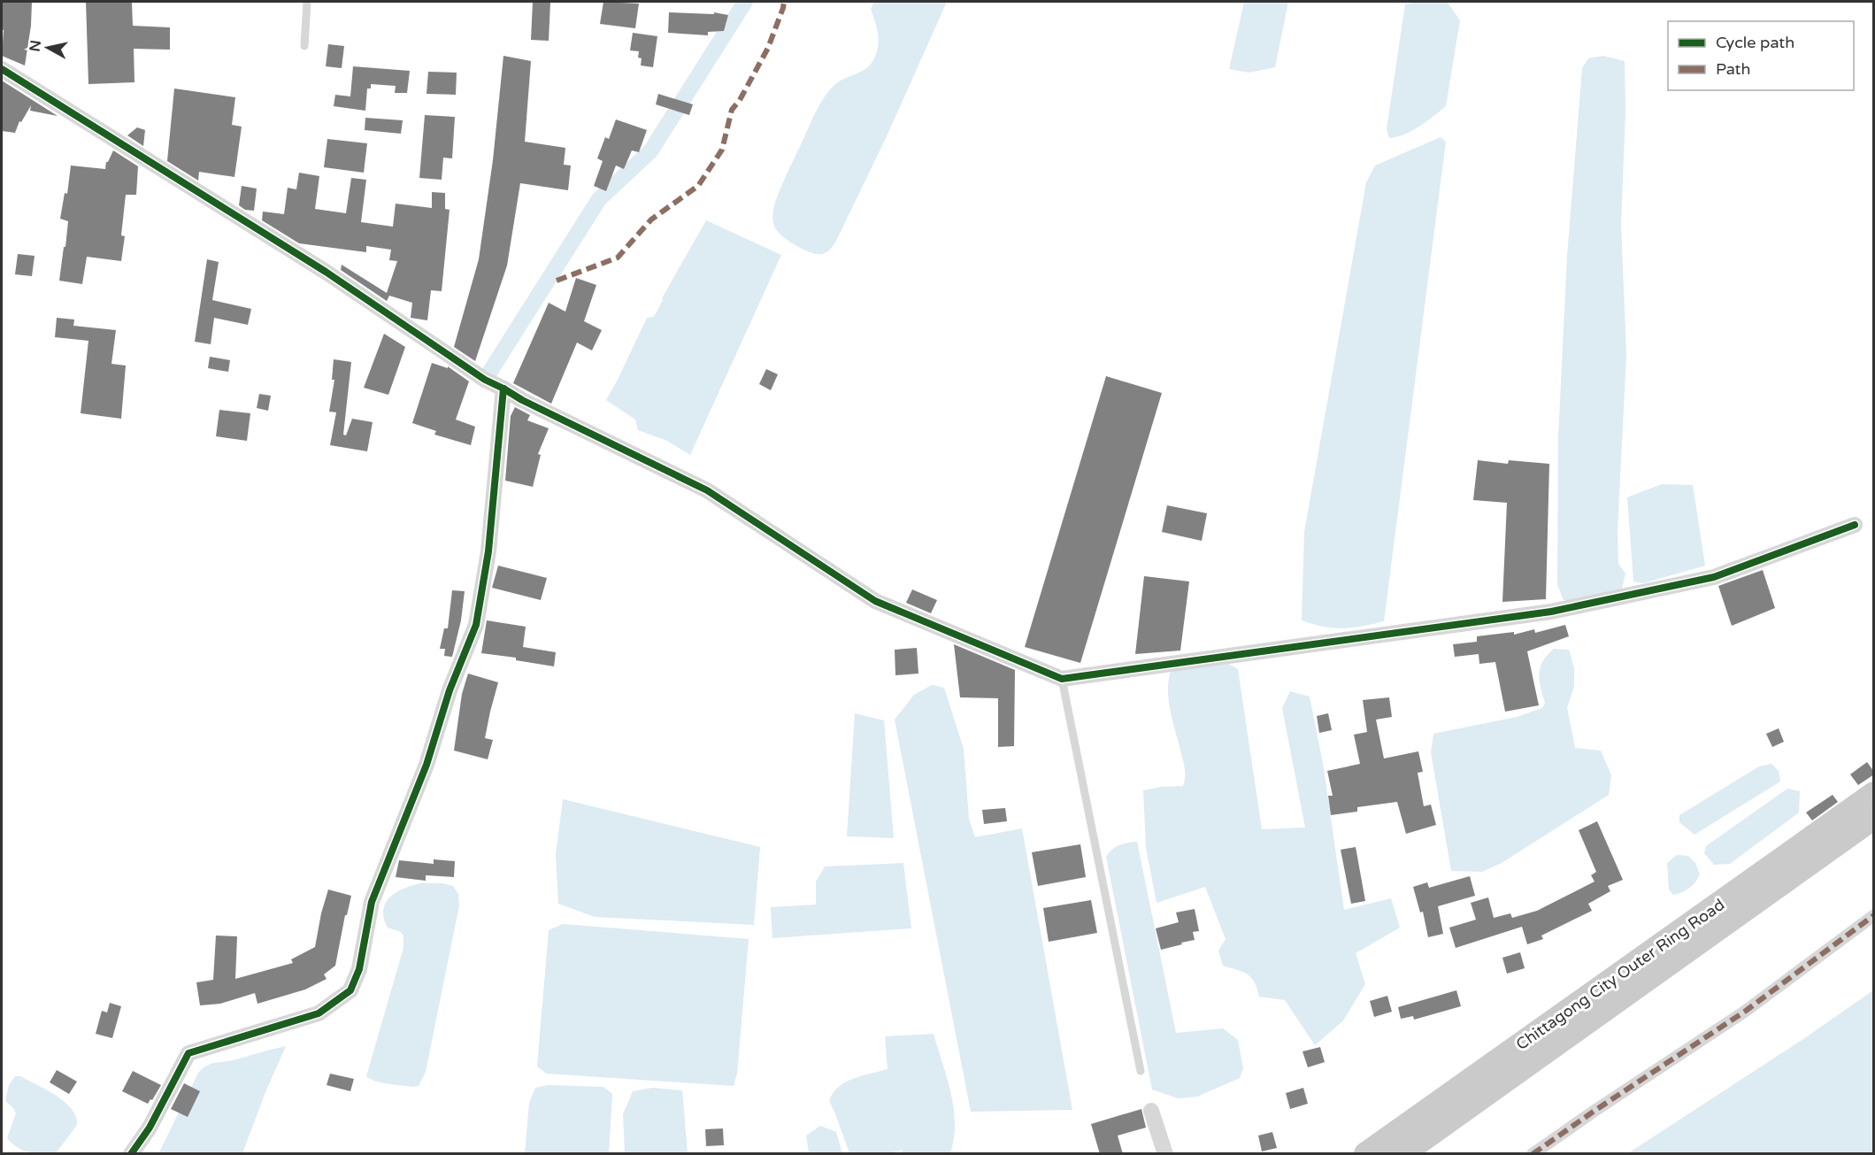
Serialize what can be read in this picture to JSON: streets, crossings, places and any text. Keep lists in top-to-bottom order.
{
  "streets": {
    "main road": ["Chittagong City Outer Ring Road"]
  },
  "legend": ["Cycle path", "Path"],
  "north": "left"
}
